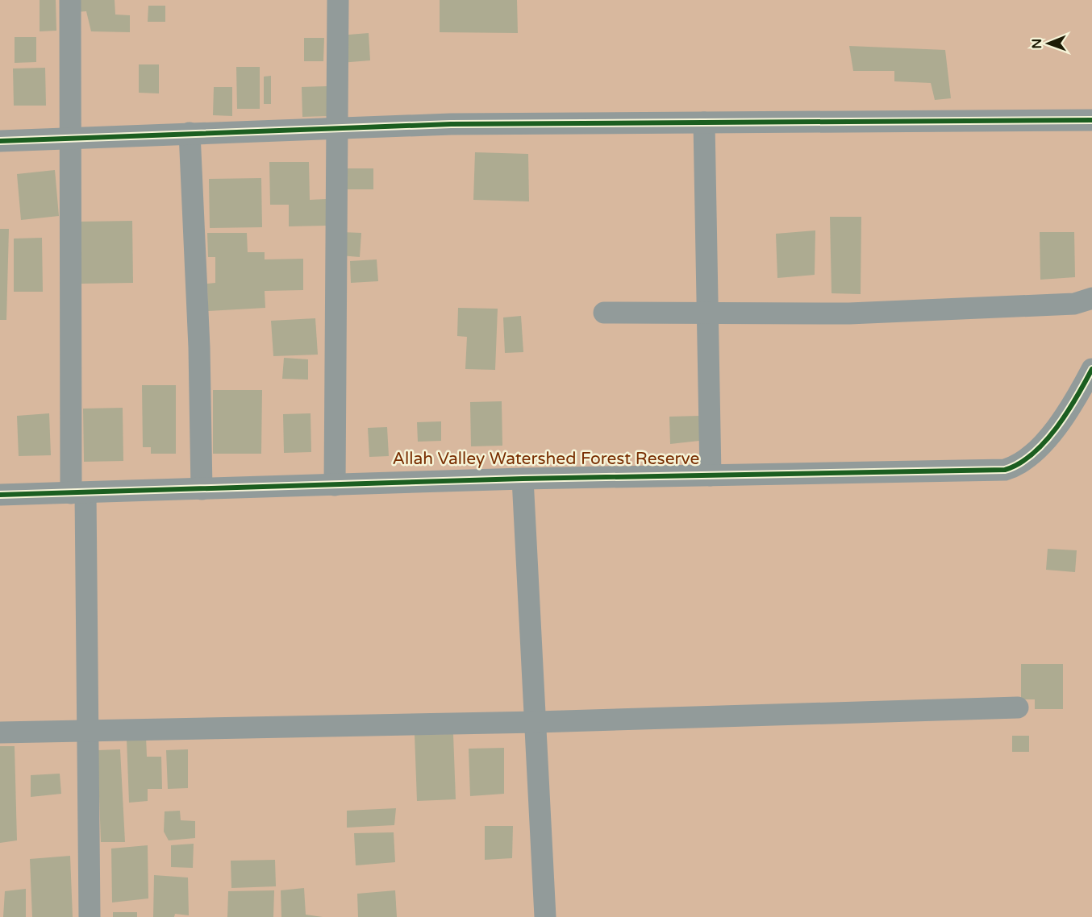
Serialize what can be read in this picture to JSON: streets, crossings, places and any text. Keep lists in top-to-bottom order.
{
  "parks": ["Allah Valley Watershed Forest Reserve"],
  "north": "left"
}
